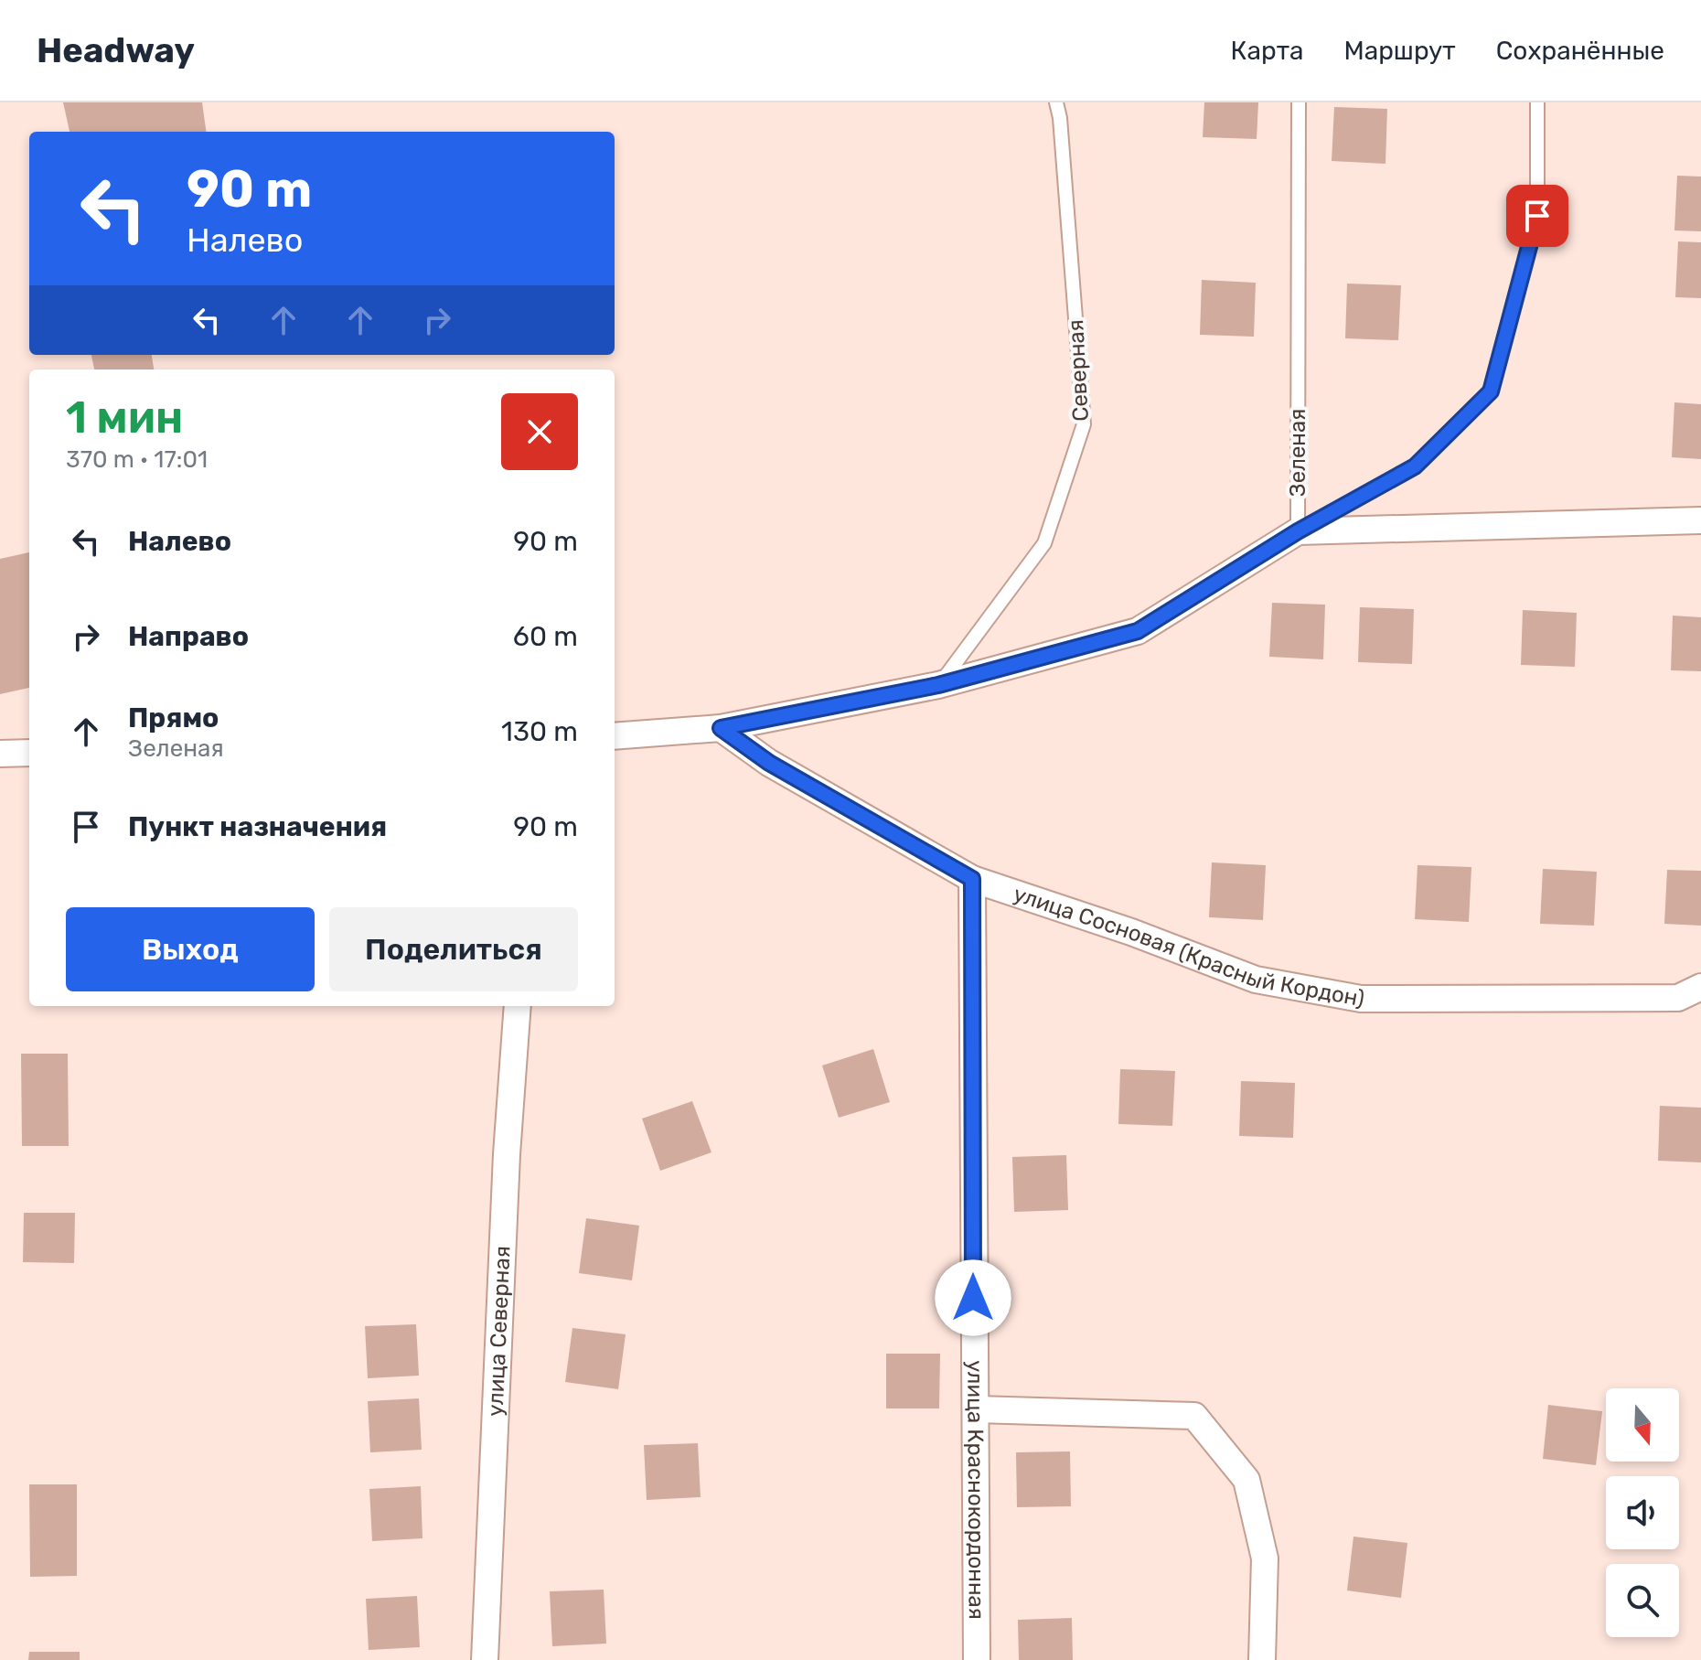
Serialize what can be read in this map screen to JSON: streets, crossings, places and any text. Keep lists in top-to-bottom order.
{
  "streets": {
    "street": ["улица Сосновая (Красный Кордон)", "улица Северная", "улица Краснокордонная"],
    "lane": ["Северная", "Зеленая"]
  },
  "crossings": [
    ["улица Сосновая (Красный Кордон)", "улица Краснокордонная"]
  ],
  "north": "bottom",
  "page": {
    "header": "Headway",
    "nav": ["Карта", "Маршрут", "Сохранённые"],
    "turn": ["90 m", "Налево"],
    "heading": ["1 мин", "370 m · 17:01"],
    "list": [
      {
        "name": "Налево",
        "value": "90 m"
      },
      {
        "name": "Направо",
        "value": "60 m"
      },
      {
        "name": "Прямо",
        "note": "Зеленая",
        "value": "130 m"
      },
      {
        "name": "Пункт назначения",
        "value": "90 m"
      }
    ],
    "buttons": ["Выход", "Поделиться"]
  }
}
